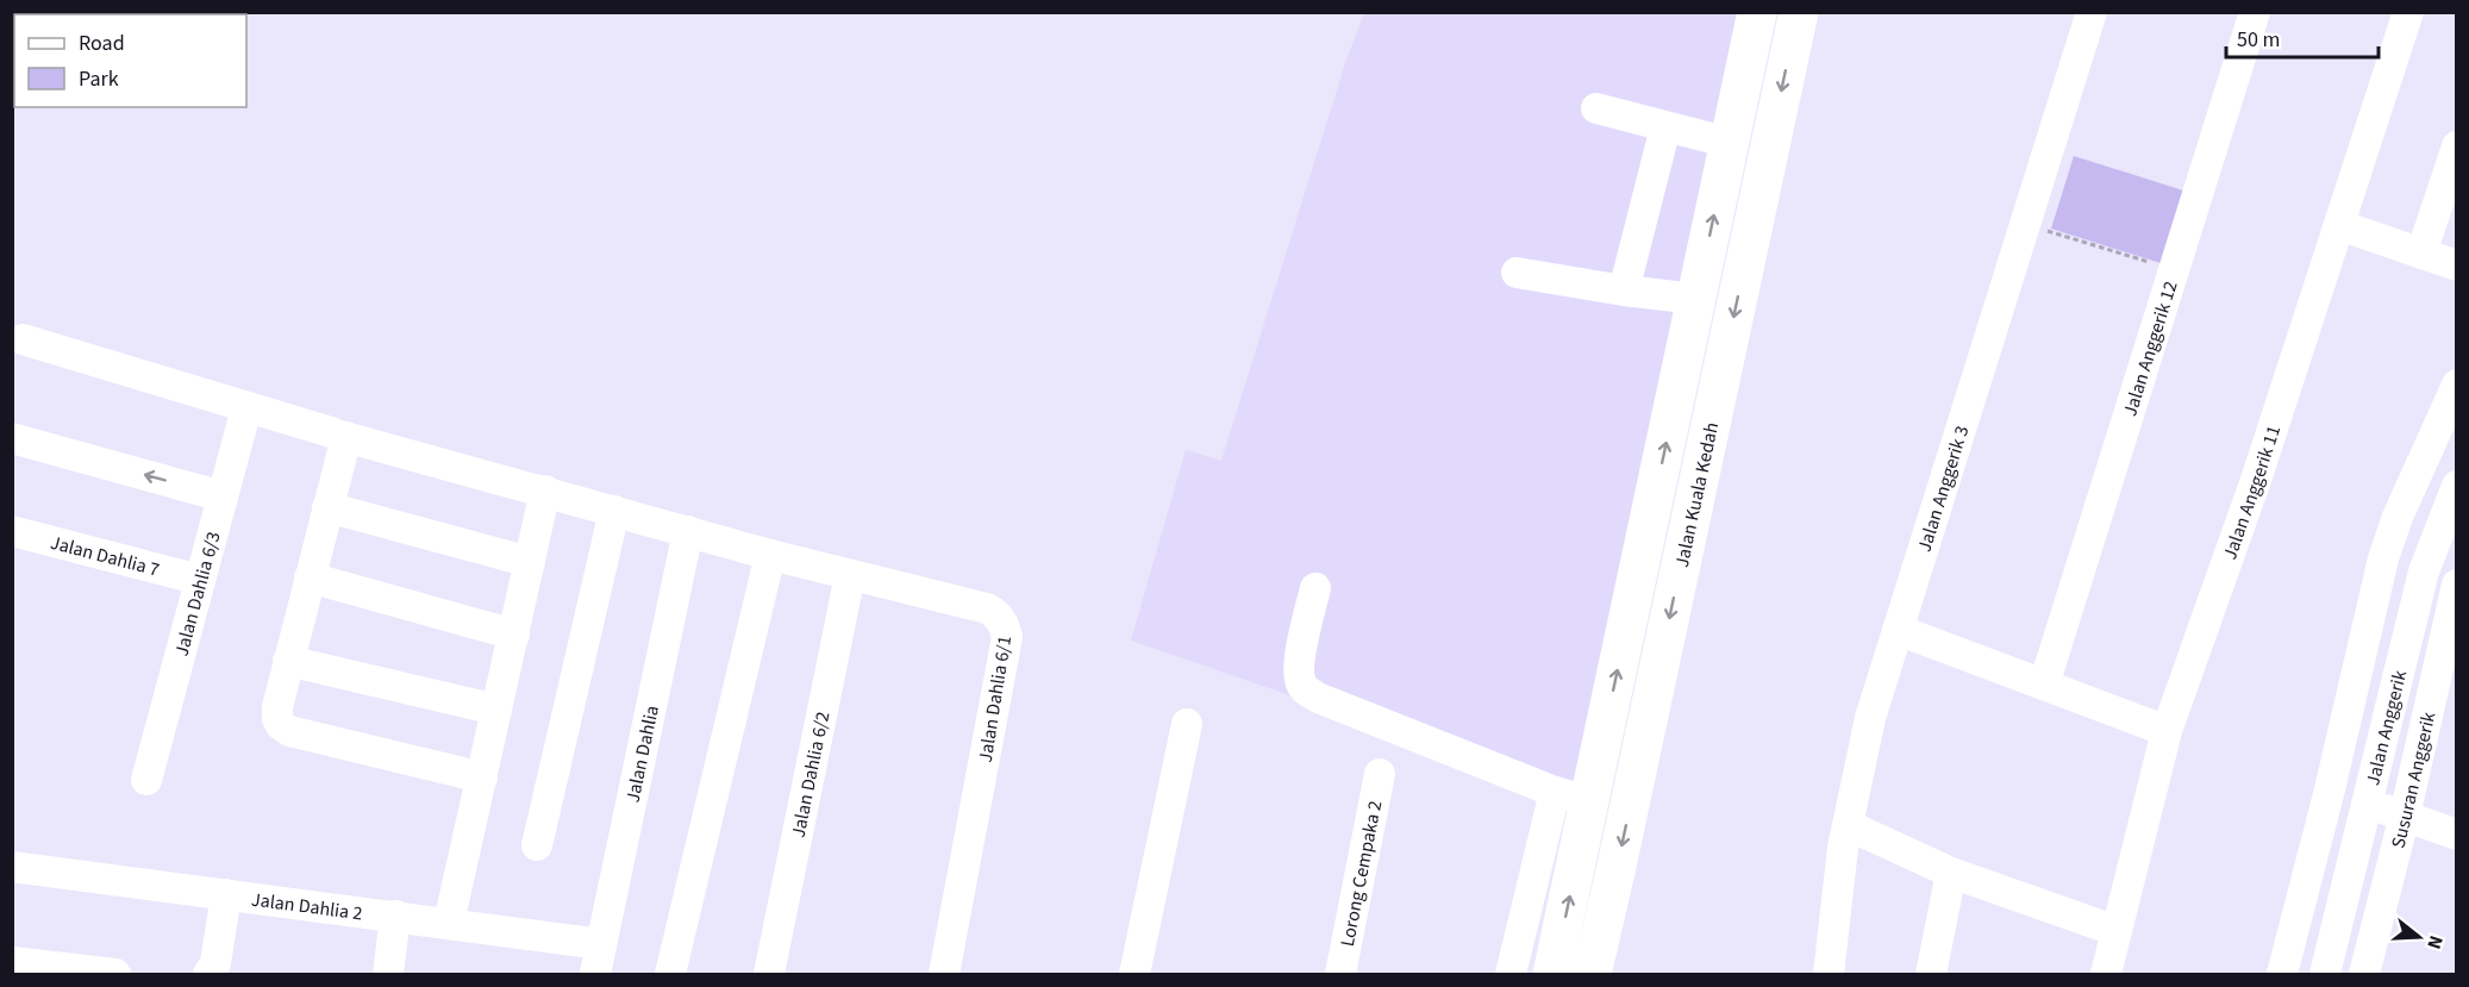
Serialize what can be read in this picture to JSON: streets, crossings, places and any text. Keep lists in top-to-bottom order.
{
  "streets": {
    "main road": ["Jalan Kuala Kedah"],
    "street": [
      "Jalan Anggerik 12",
      "Jalan Anggerik 3",
      "Jalan Anggerik 11",
      "Jalan Dahlia 7",
      "Jalan Dahlia 6/3",
      "Jalan Dahlia 6/1",
      "Jalan Anggerik",
      "Jalan Dahlia",
      "Jalan Dahlia 6/2",
      "Susuran Anggerik",
      "Lorong Cempaka 2",
      "Jalan Dahlia 2"
    ]
  },
  "crossings": [
    ["Jalan Dahlia 7", "Jalan Dahlia 6/3"],
    ["Jalan Dahlia 6/3", "Jalan Dahlia 6/1"],
    ["Jalan Dahlia 6/1", "Jalan Dahlia"],
    ["Jalan Dahlia 6/1", "Jalan Dahlia 6/2"],
    ["Jalan Dahlia", "Jalan Dahlia 2"]
  ],
  "legend": ["Road", "Park"],
  "scale_bar": "50 m",
  "north": "right"
}
